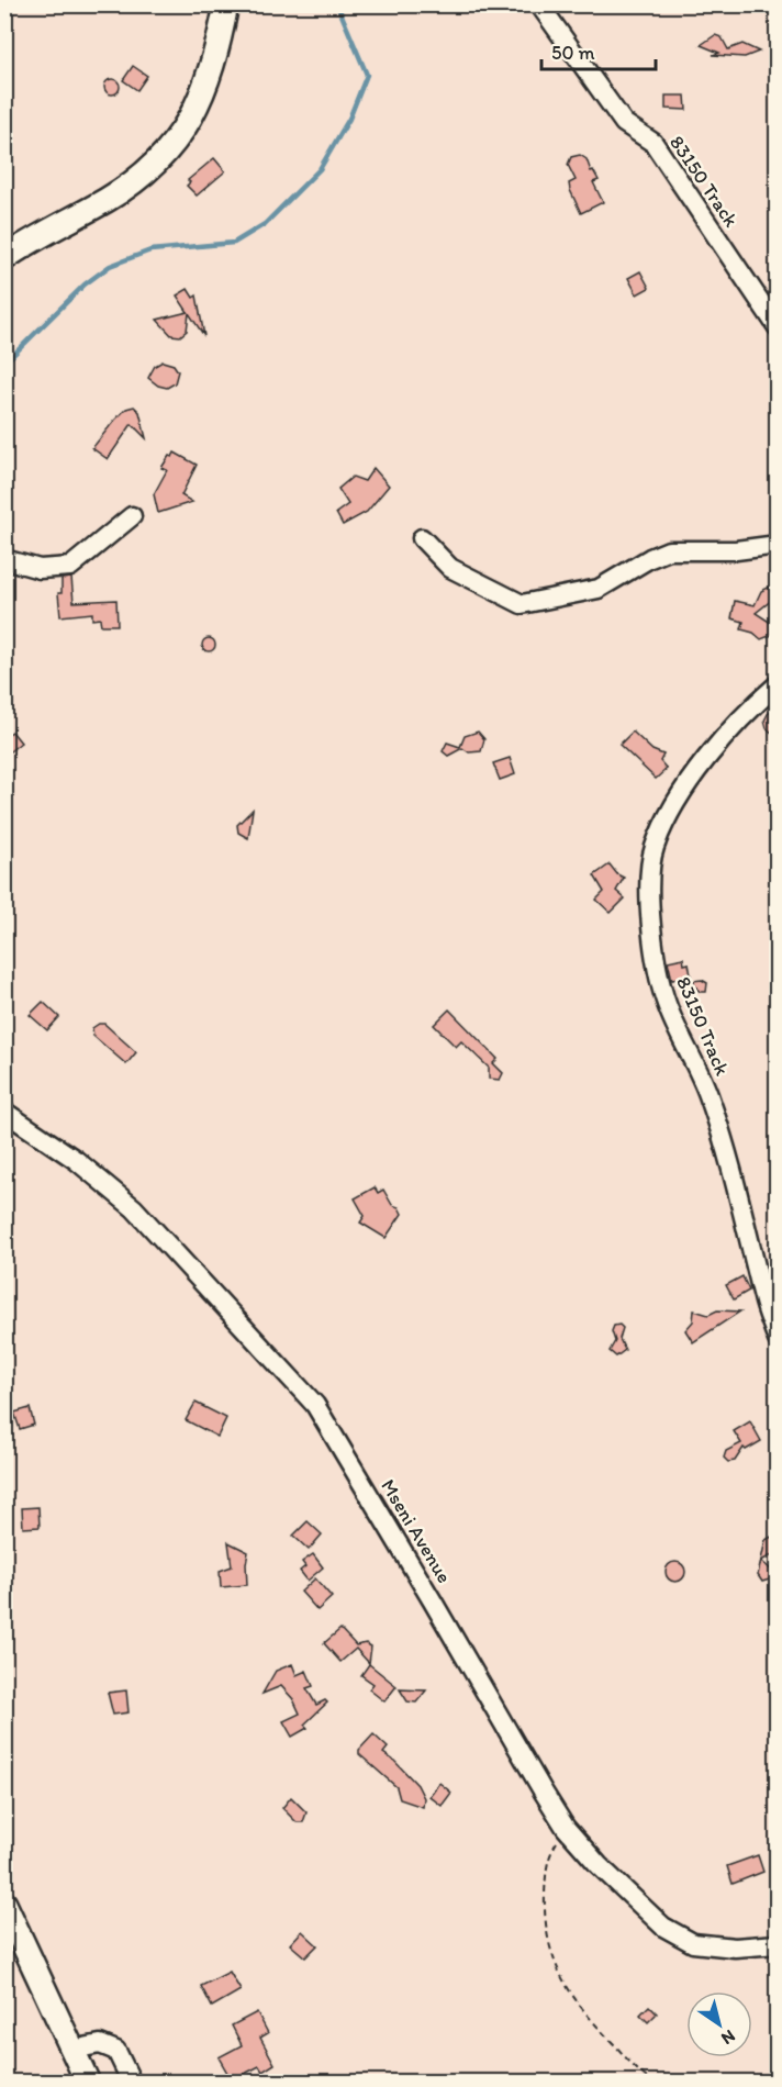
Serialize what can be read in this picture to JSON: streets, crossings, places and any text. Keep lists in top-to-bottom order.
{
  "streets": {
    "street": ["83150 Track", "Mseni Avenue"]
  },
  "scale_bar": "50 m",
  "north": "bottom right"
}
